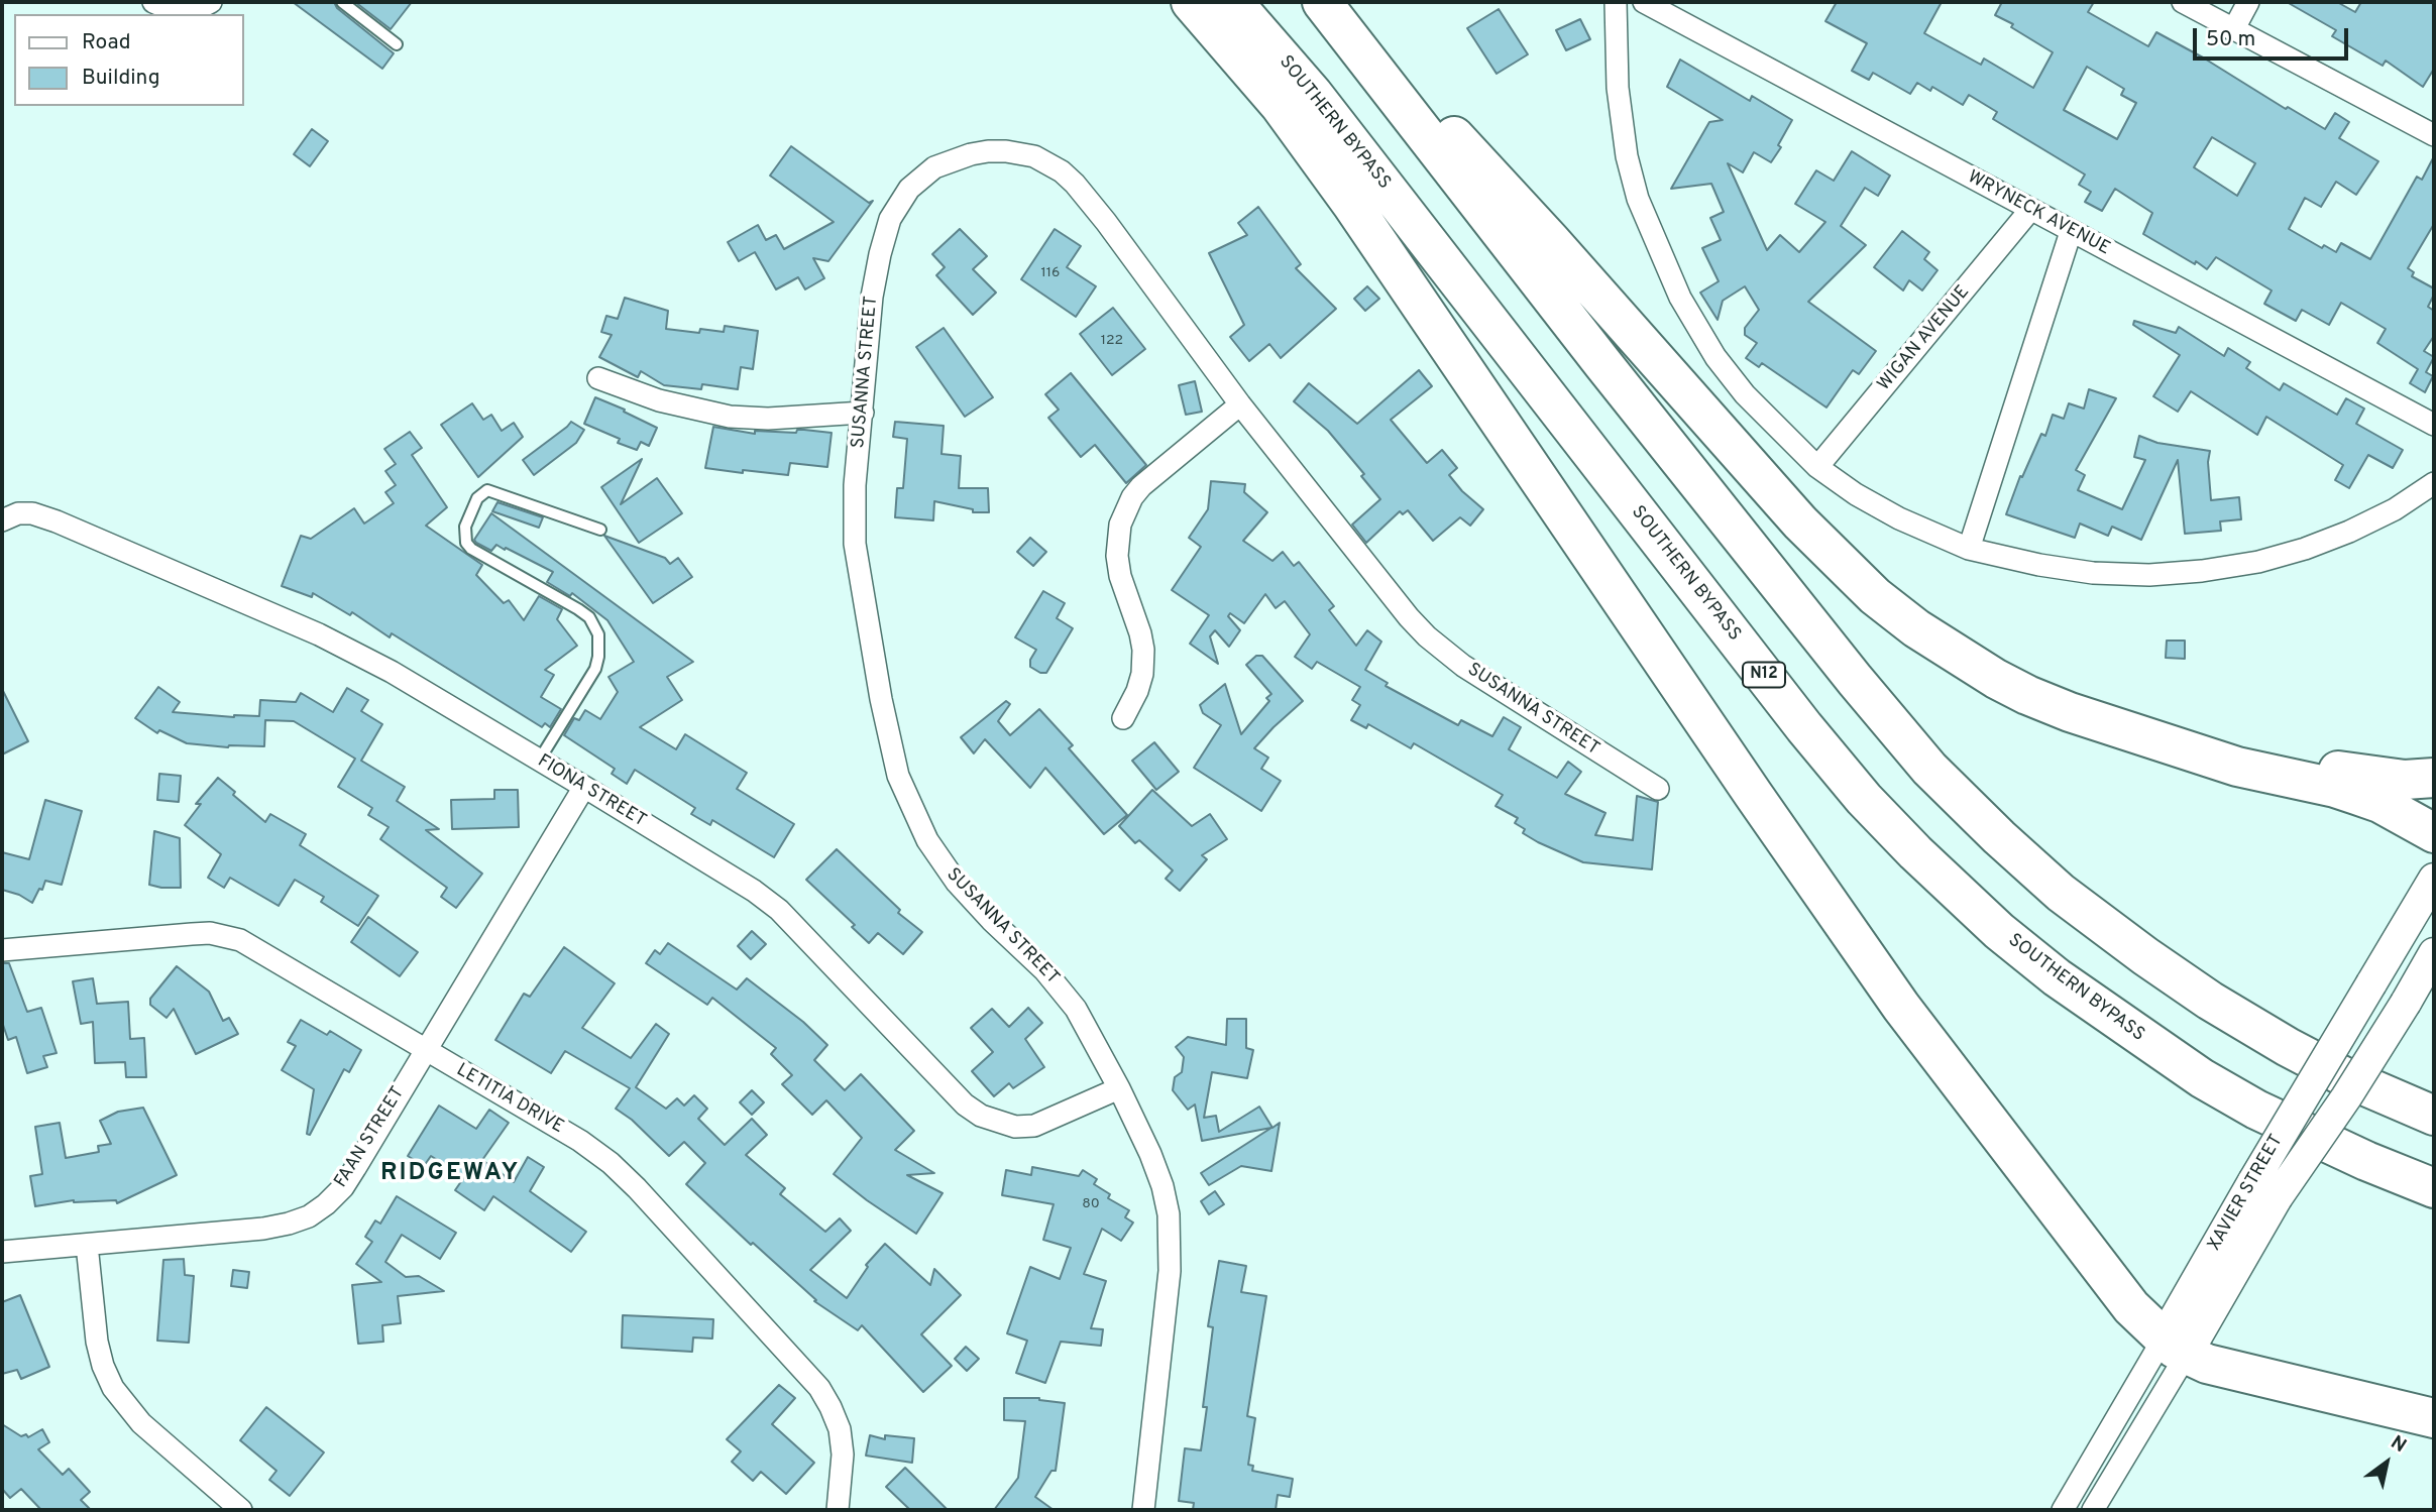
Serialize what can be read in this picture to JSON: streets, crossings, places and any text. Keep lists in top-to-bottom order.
{
  "streets": {
    "highway": ["SOUTHERN BYPASS", "N12"],
    "main road": ["XAVIER STREET"],
    "street": [
      "WRYNECK AVENUE",
      "WIGAN AVENUE",
      "SUSANNA STREET",
      "FIONA STREET",
      "LETITIA DRIVE",
      "FAAN STREET"
    ]
  },
  "crossings": [
    ["WRYNECK AVENUE", "WIGAN AVENUE"],
    ["SUSANNA STREET", "FIONA STREET"],
    ["FIONA STREET", "FAAN STREET"],
    ["LETITIA DRIVE", "FAAN STREET"]
  ],
  "districts": ["RIDGEWAY"],
  "house_numbers": ["116", "122", "80"],
  "legend": ["Road", "Building"],
  "scale_bar": "50 m",
  "north": "top right"
}
